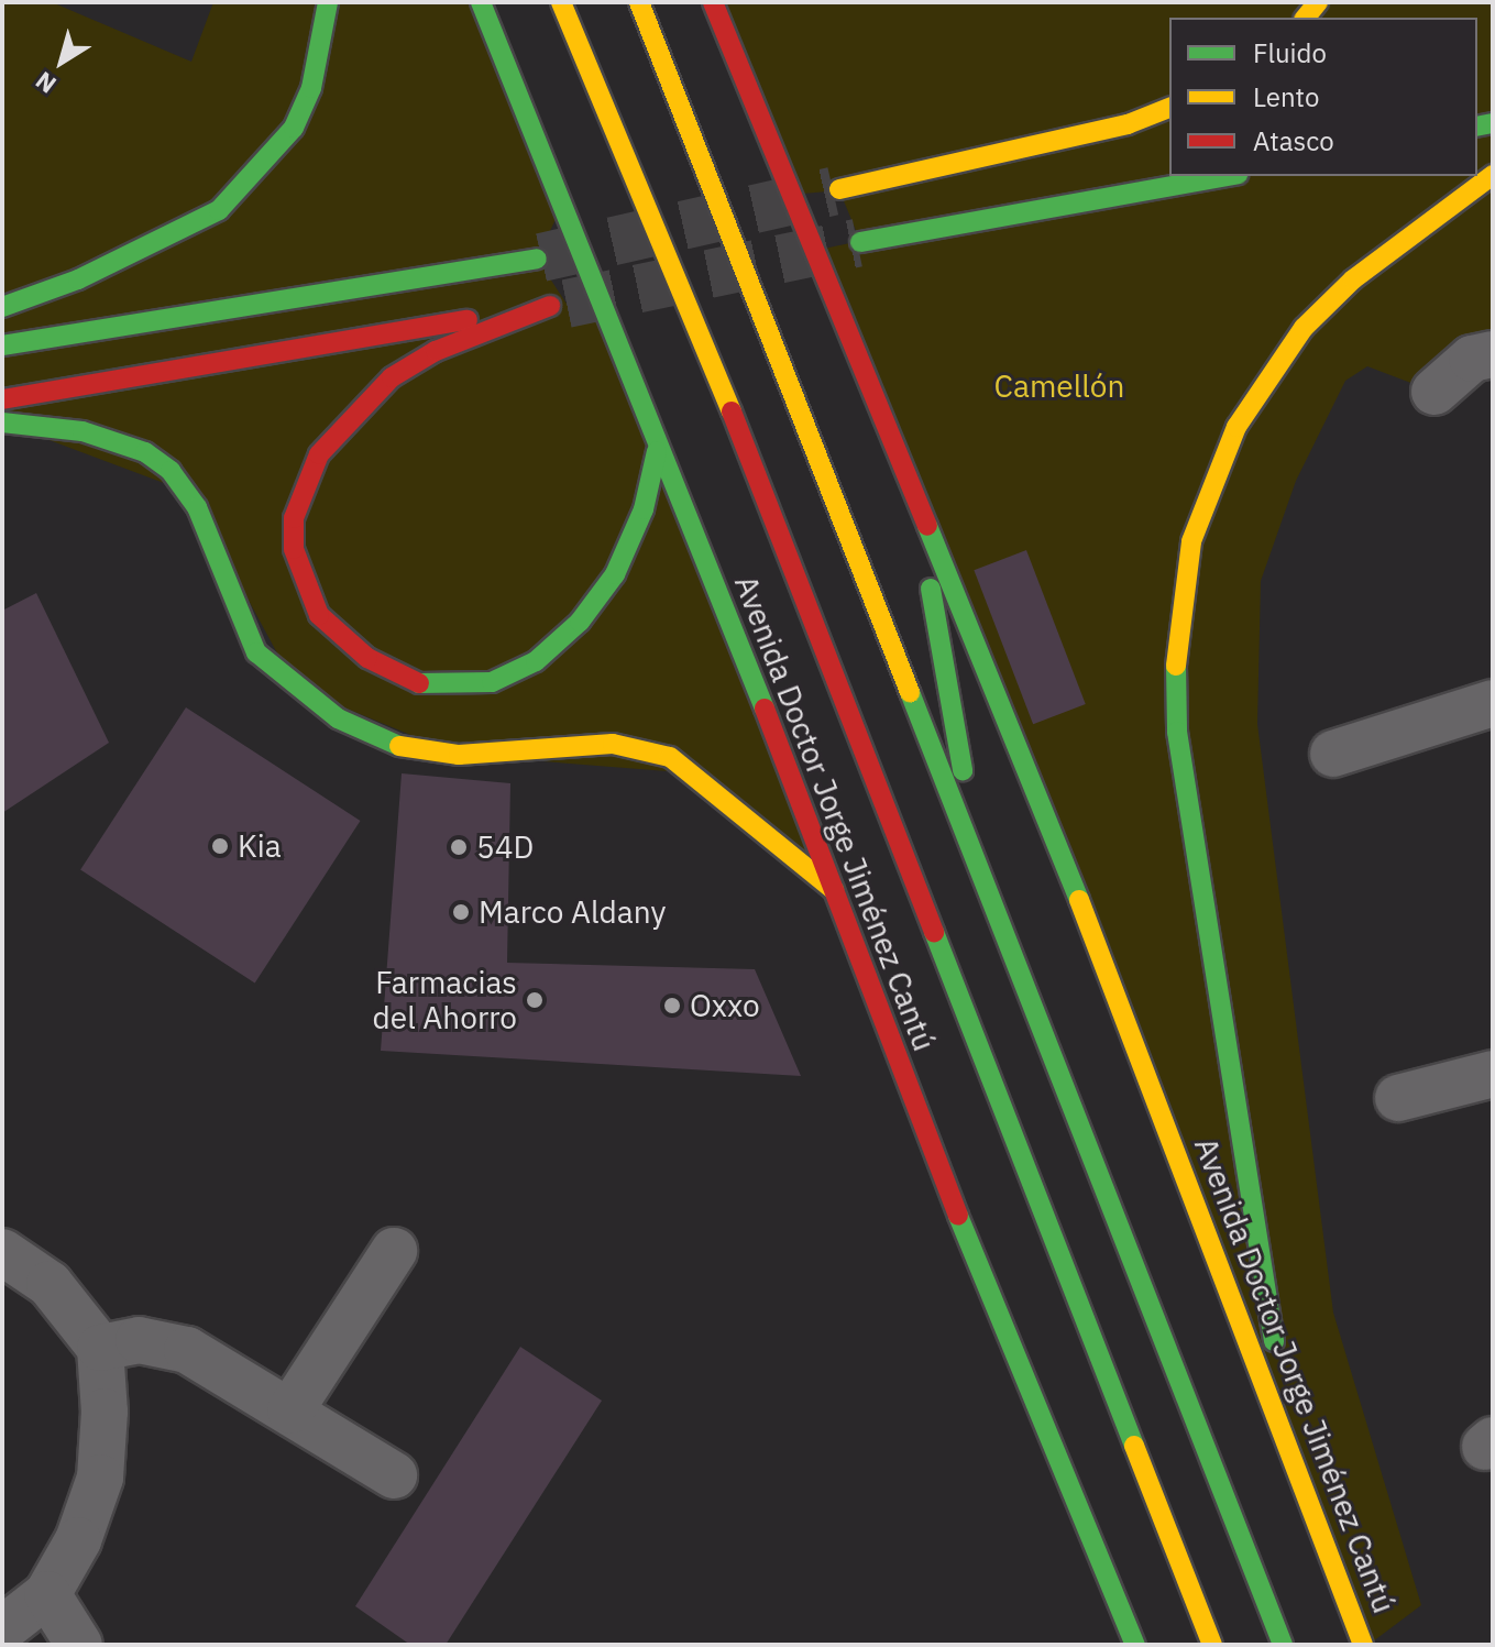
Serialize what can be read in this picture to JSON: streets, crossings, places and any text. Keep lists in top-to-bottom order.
{
  "streets": {
    "main road": ["Avenida Doctor Jorge Jiménez Cantú"]
  },
  "parks": ["Camellón"],
  "places": [
    "Kia",
    "54D",
    "Marco Aldany",
    "Farmacias del Ahorro",
    "Oxxo"
  ],
  "legend": ["Fluido", "Lento", "Atasco"],
  "north": "bottom left"
}
